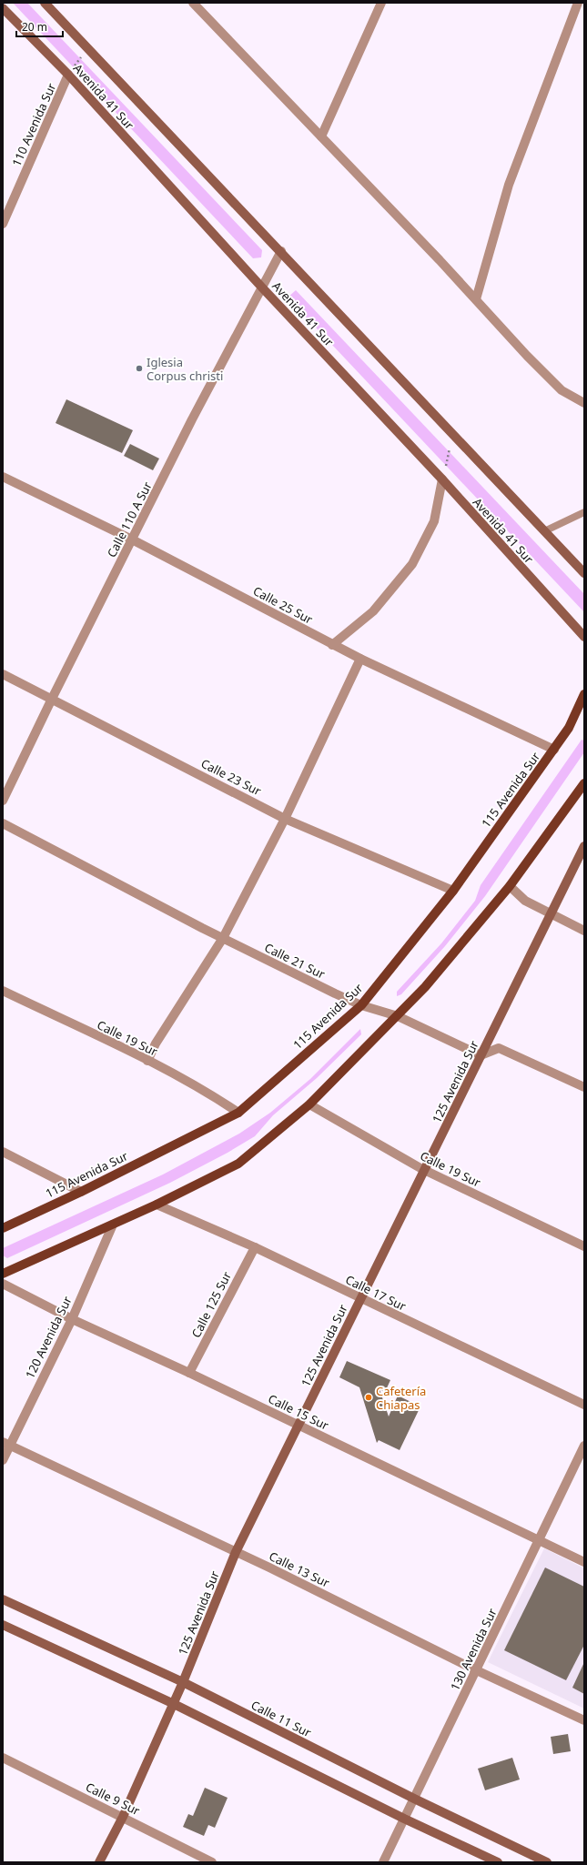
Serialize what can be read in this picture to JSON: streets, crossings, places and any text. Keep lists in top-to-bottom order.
{
  "streets": {
    "main road": ["115 Avenida Sur"],
    "street": [
      "Avenida 41 Sur",
      "110 Avenida Sur",
      "Calle 110 A Sur",
      "Calle 25 Sur",
      "Calle 23 Sur",
      "Calle 21 Sur",
      "Calle 19 Sur",
      "125 Avenida Sur",
      "Calle 17 Sur",
      "Calle 125 Sur",
      "120 Avenida Sur",
      "Calle 15 Sur",
      "Calle 13 Sur",
      "130 Avenida Sur",
      "Calle 11 Sur",
      "Calle 9 Sur"
    ]
  },
  "crossings": [
    ["Avenida 41 Sur", "110 Avenida Sur"],
    ["Avenida 41 Sur", "Calle 110 A Sur"],
    ["Calle 110 A Sur", "Calle 25 Sur"],
    ["Calle 110 A Sur", "Calle 23 Sur"],
    ["Calle 25 Sur", "115 Avenida Sur"],
    ["Calle 23 Sur", "115 Avenida Sur"],
    ["115 Avenida Sur", "Calle 21 Sur"],
    ["115 Avenida Sur", "Calle 19 Sur"],
    ["Calle 21 Sur", "125 Avenida Sur"],
    ["Calle 19 Sur", "125 Avenida Sur"],
    ["125 Avenida Sur", "Calle 17 Sur"],
    ["125 Avenida Sur", "Calle 15 Sur"],
    ["125 Avenida Sur", "Calle 13 Sur"],
    ["125 Avenida Sur", "Calle 11 Sur"],
    ["125 Avenida Sur", "Calle 9 Sur"],
    ["Calle 17 Sur", "Calle 125 Sur"],
    ["Calle 125 Sur", "Calle 15 Sur"],
    ["120 Avenida Sur", "Calle 15 Sur"],
    ["120 Avenida Sur", "Calle 13 Sur"],
    ["Calle 15 Sur", "130 Avenida Sur"],
    ["Calle 13 Sur", "130 Avenida Sur"],
    ["130 Avenida Sur", "Calle 11 Sur"]
  ],
  "places": ["Iglesia Corpus christi", "Cafetería Chiapas"],
  "scale_bar": "20 m"
}
